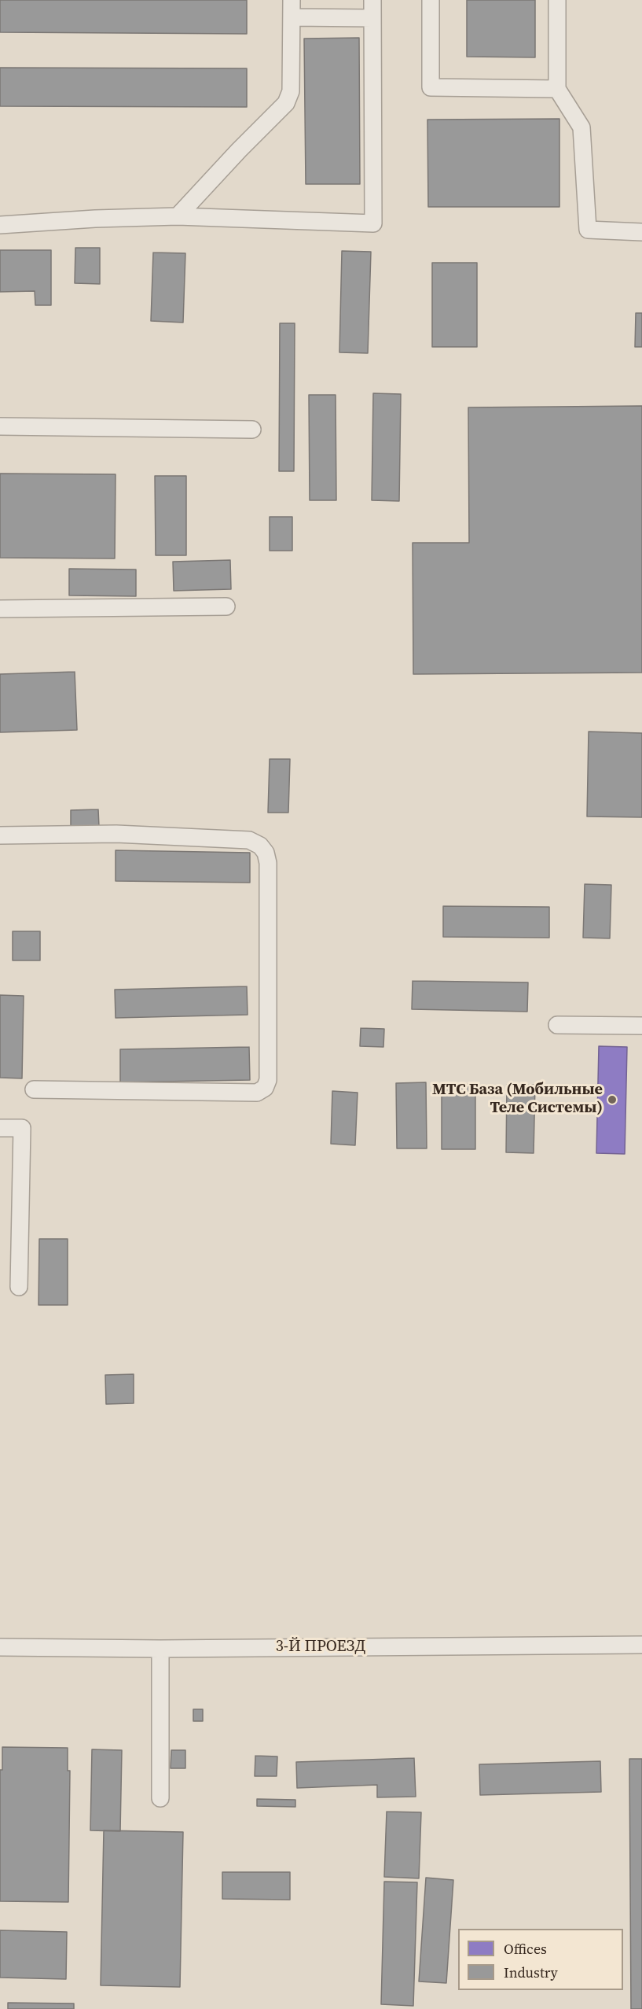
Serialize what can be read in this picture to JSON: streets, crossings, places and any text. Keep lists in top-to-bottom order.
{
  "streets": {
    "street": ["3-Й ПРОЕЗД"]
  },
  "places": ["МТС База (Мобильные Теле Системы)"],
  "legend": ["Offices", "Industry"]
}
